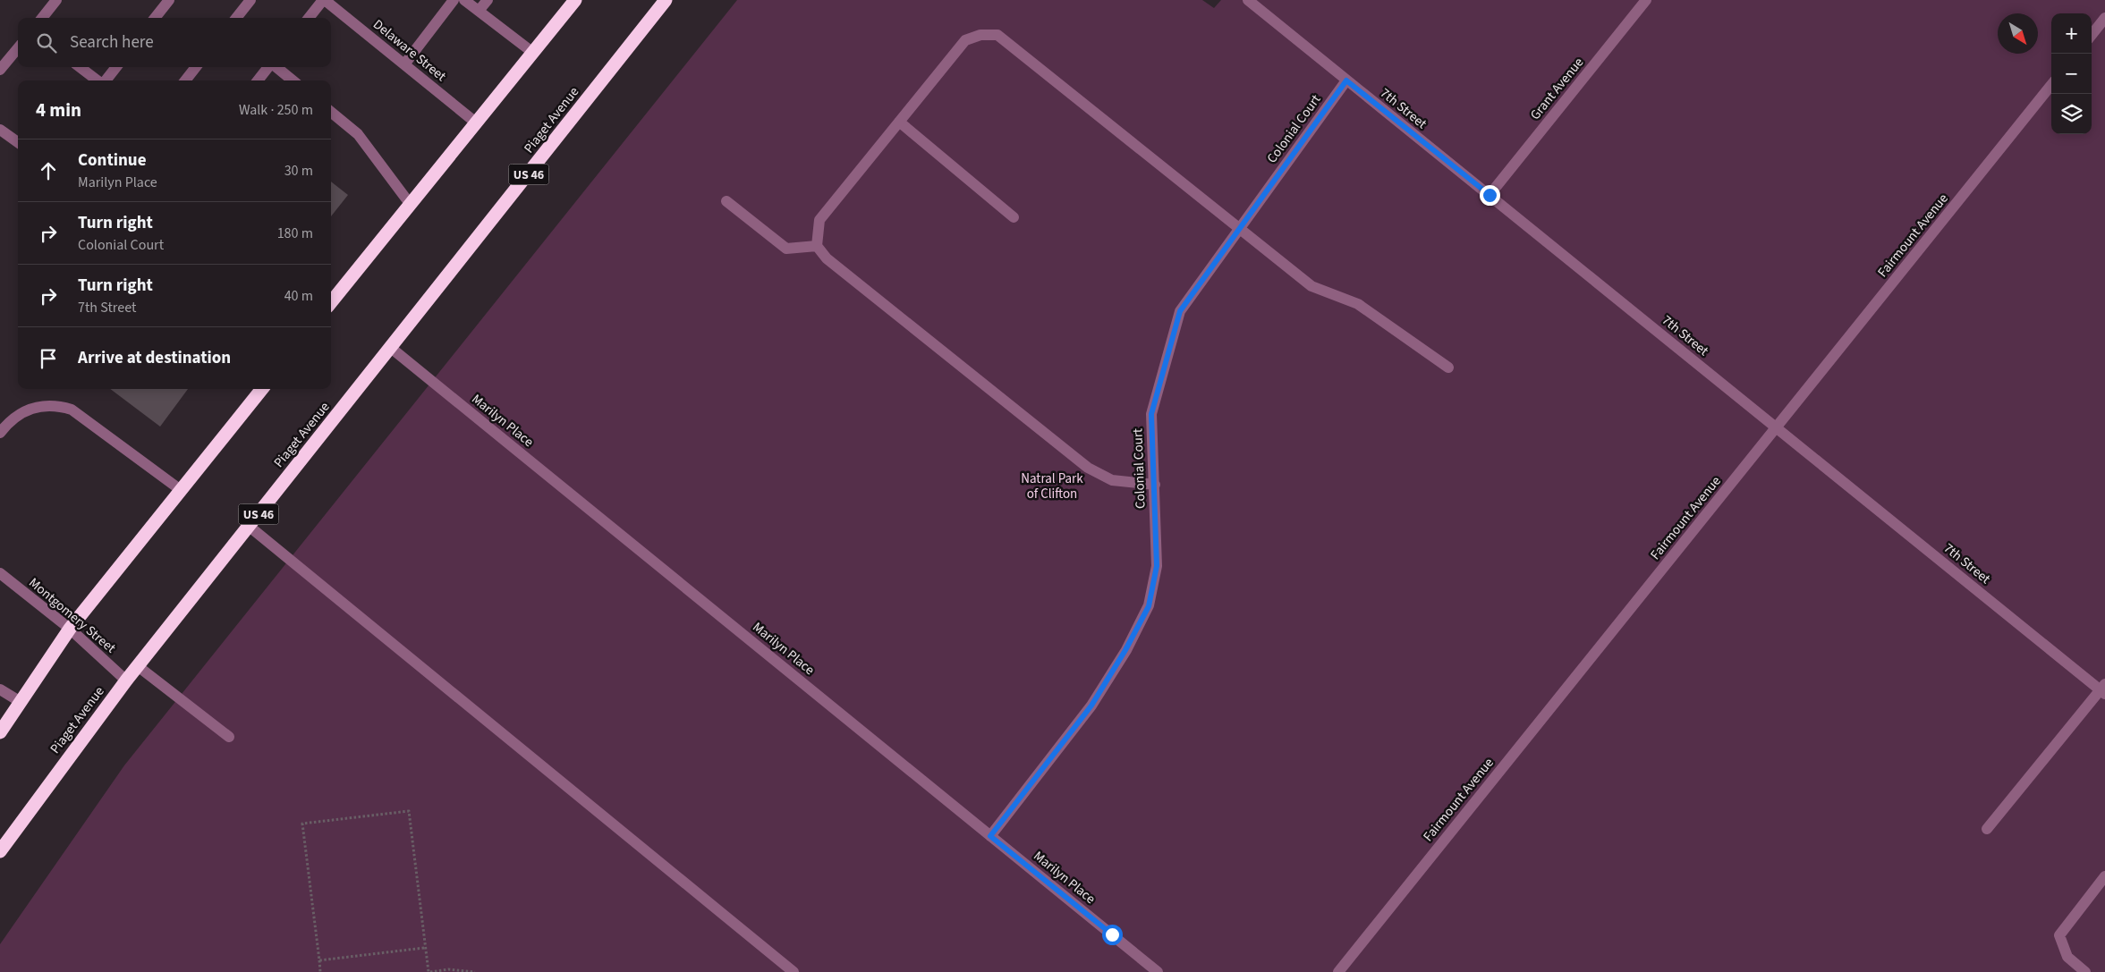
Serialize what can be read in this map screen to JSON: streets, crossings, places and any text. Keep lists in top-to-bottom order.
{
  "streets": {
    "highway": ["Piaget Avenue", "US 46"],
    "street": [
      "Delaware Street",
      "Grant Avenue",
      "7th Street",
      "Colonial Court",
      "Fairmount Avenue",
      "Marilyn Place",
      "Montgomery Street"
    ]
  },
  "crossings": [
    ["Grant Avenue", "7th Street"],
    ["7th Street", "Colonial Court"],
    ["7th Street", "Fairmount Avenue"],
    ["Piaget Avenue", "Marilyn Place"],
    ["Piaget Avenue", "Montgomery Street"],
    ["Colonial Court", "Marilyn Place"]
  ],
  "parks": ["Natral Park of Clifton"],
  "north": "bottom right",
  "page": {
    "map_buttons": ["+", "−"],
    "search": "Search here",
    "heading": ["4 min", "Walk · 250 m"],
    "list": [
      ["Continue", "Marilyn Place", "30 m"],
      ["Turn right", "Colonial Court", "180 m"],
      ["Turn right", "7th Street", "40 m"],
      "Arrive at destination"
    ]
  }
}
